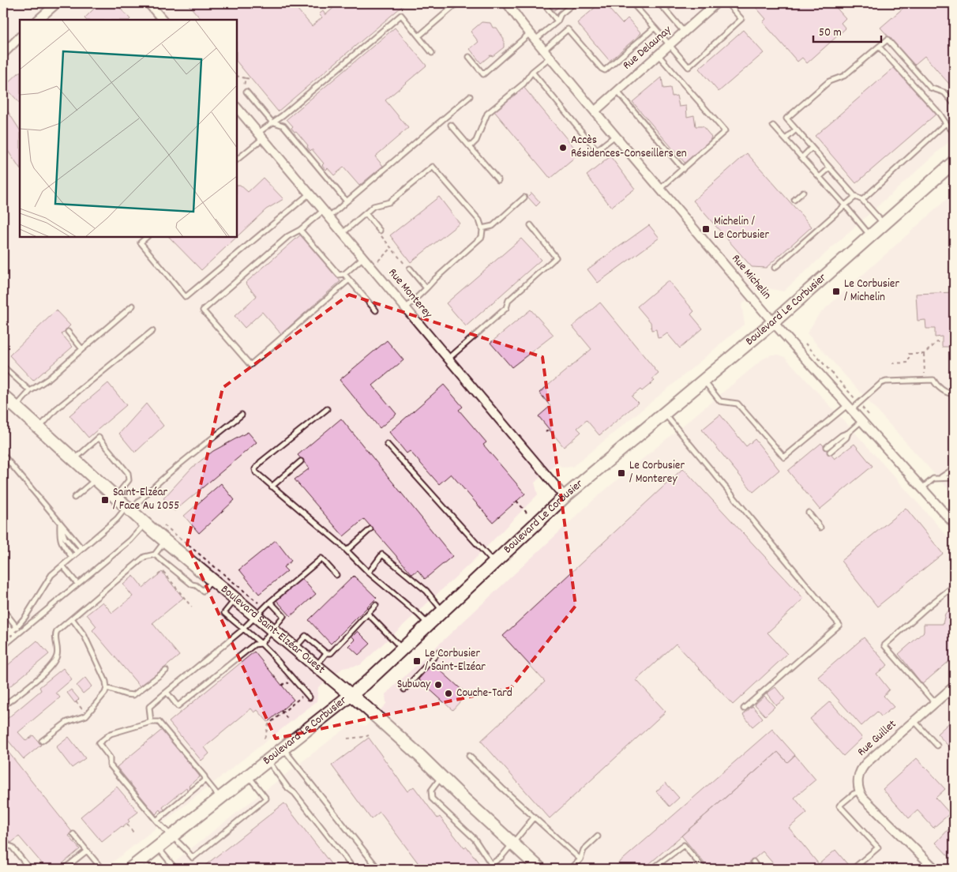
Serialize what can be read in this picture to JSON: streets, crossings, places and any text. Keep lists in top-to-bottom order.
{
  "streets": {
    "street": [
      "Rue Delaunay",
      "Rue Michelin",
      "Rue Monterey",
      "Boulevard Le Corbusier",
      "Boulevard Saint-Elzéar Ouest",
      "Rue Guillet"
    ]
  },
  "crossings": [
    ["Rue Delaunay", "Rue Michelin"],
    ["Rue Michelin", "Boulevard Le Corbusier"],
    ["Rue Monterey", "Boulevard Le Corbusier"],
    ["Boulevard Le Corbusier", "Boulevard Saint-Elzéar Ouest"]
  ],
  "places": {
    "other": ["Accès Résidences-Conseillers en", "Subway", "Couche-Tard"],
    "transit": [
      "Michelin / Le Corbusier",
      "Le Corbusier / Michelin",
      "Le Corbusier / Monterey",
      "Saint-Elzéar / Face Au 2055",
      "Le Corbusier / Saint-Elzéar"
    ]
  },
  "scale_bar": "50 m"
}
